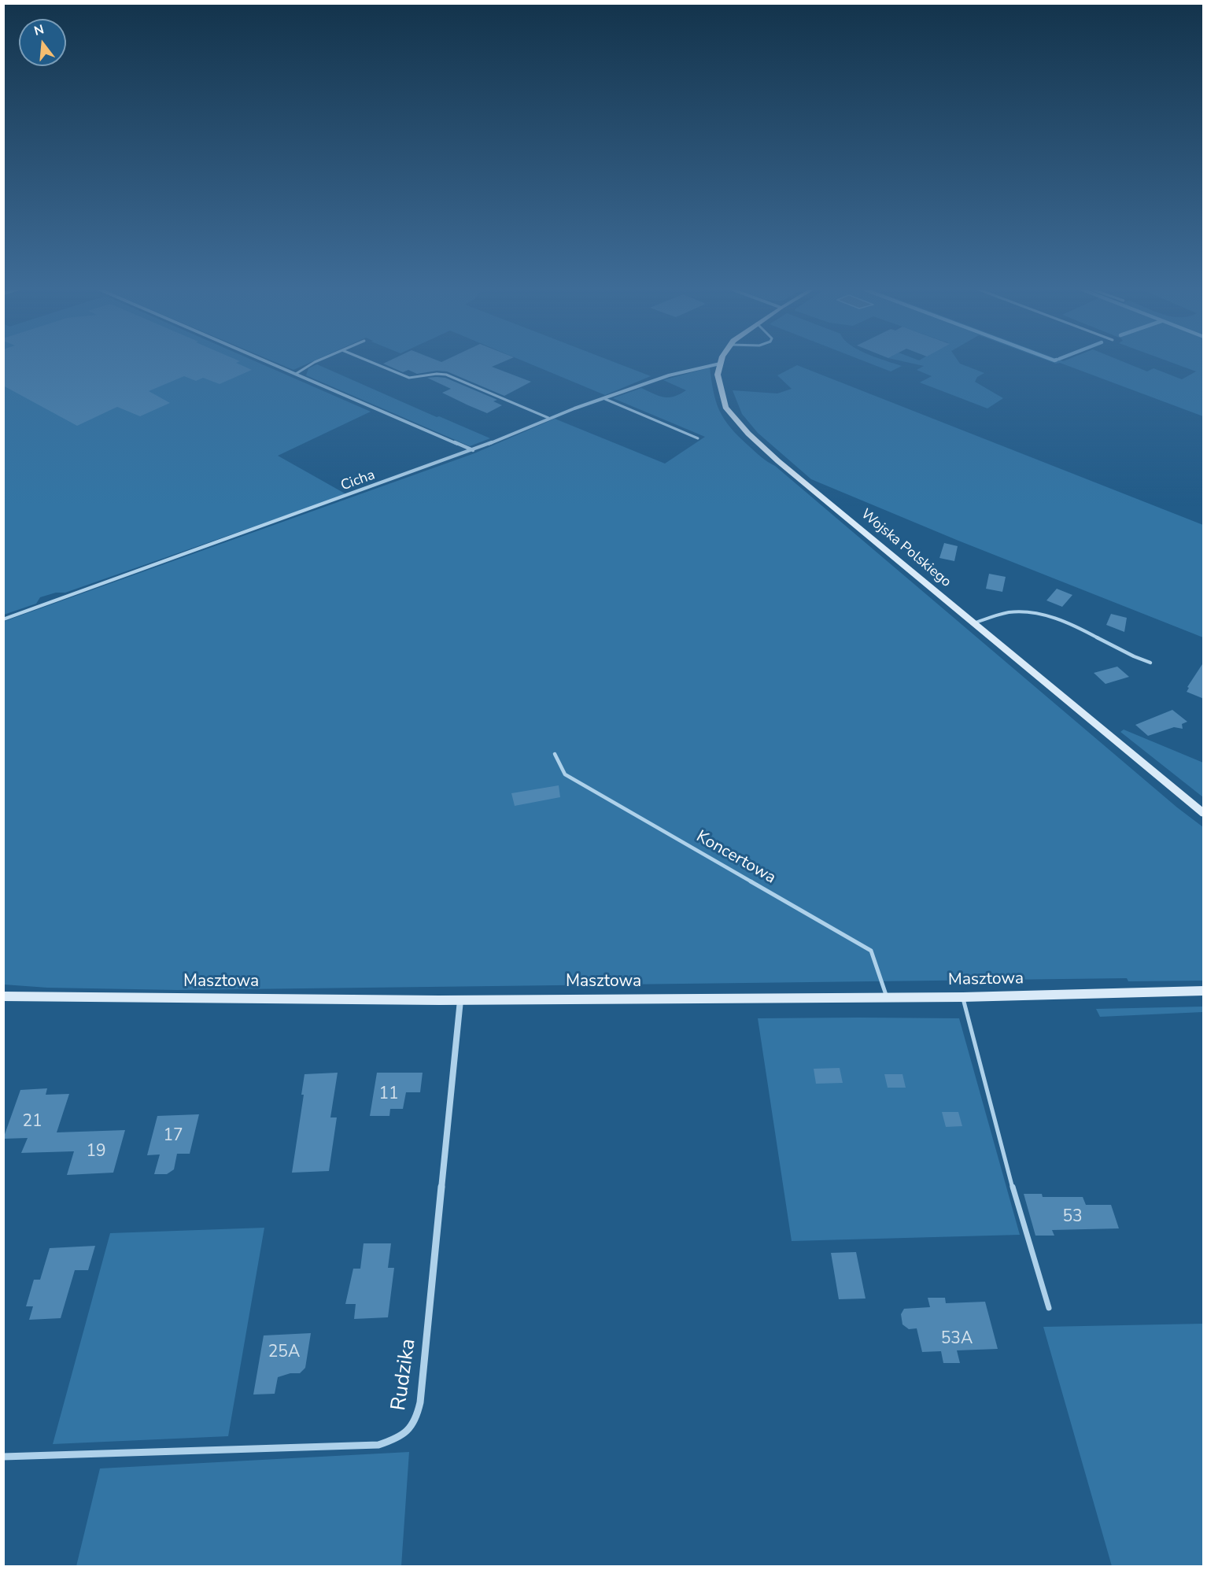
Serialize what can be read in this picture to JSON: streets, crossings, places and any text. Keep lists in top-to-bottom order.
{
  "streets": {
    "street": [
      "Cicha",
      "Wojska Polskiego",
      "Masztowa",
      "Rudzika"
    ],
    "lane": ["Koncertowa"]
  },
  "crossings": [
    ["Cicha", "Wojska Polskiego"],
    ["Koncertowa", "Masztowa"],
    ["Masztowa", "Rudzika"]
  ],
  "house_numbers": [
    "11",
    "21",
    "17",
    "19",
    "53",
    "53A",
    "25A"
  ],
  "north": "top"
}
